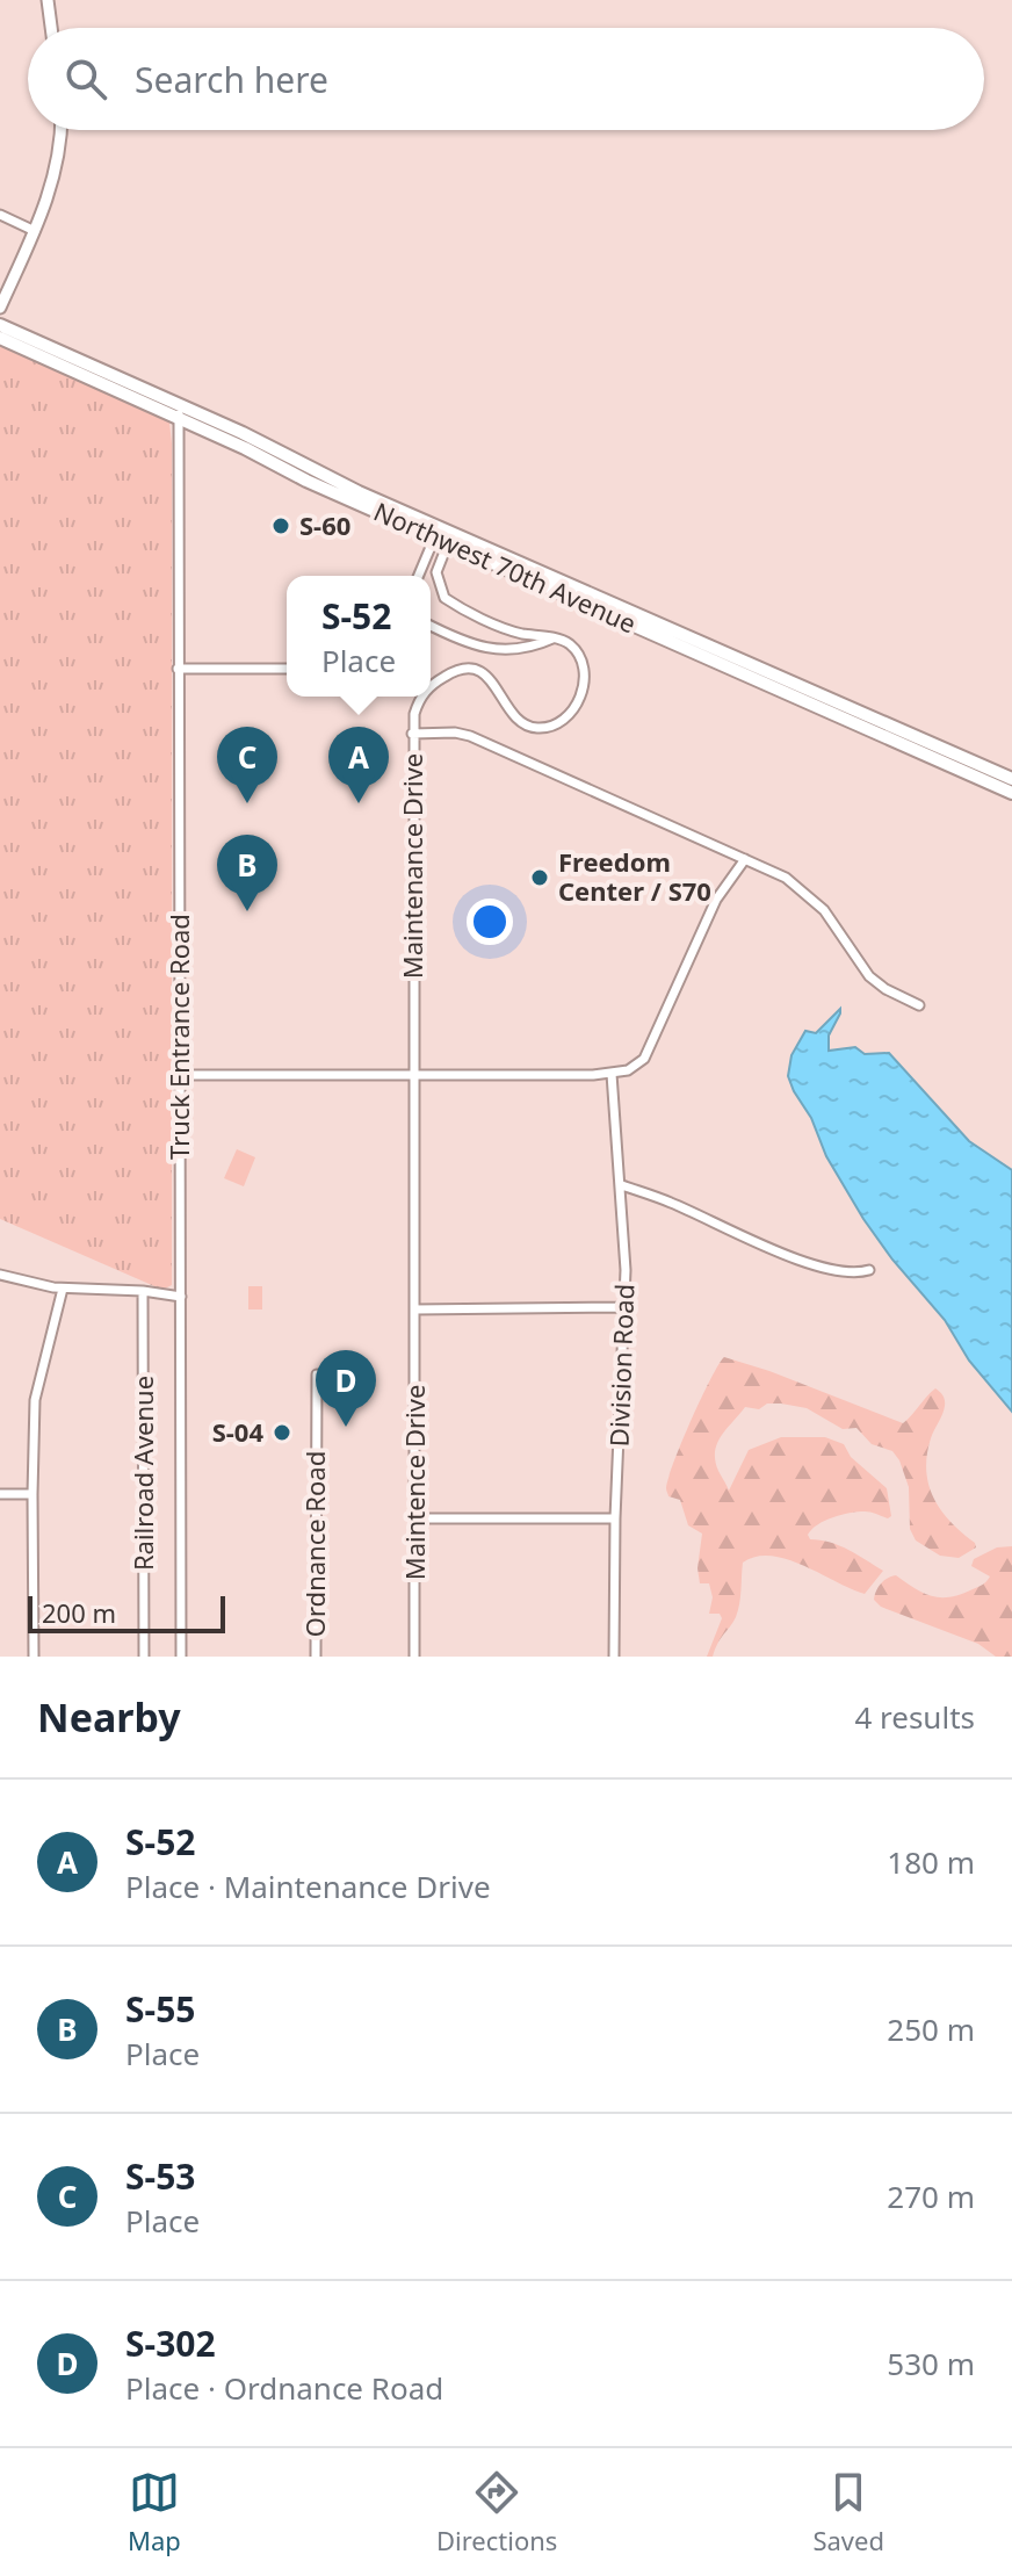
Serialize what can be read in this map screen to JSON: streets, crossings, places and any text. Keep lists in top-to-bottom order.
{
  "streets": {
    "main road": ["Northwest 70th Avenue"],
    "street": [
      "Maintenance Drive",
      "Truck Entrance Road",
      "Division Road",
      "Railroad Avenue",
      "Maintence Drive",
      "Ordnance Road"
    ]
  },
  "crossings": [
    ["Northwest 70th Avenue", "Truck Entrance Road"],
    ["Maintenance Drive", "Maintence Drive"]
  ],
  "places": ["S-60", "Freedom Center / S70", "S-04"],
  "scale_bar": "200 m",
  "page": {
    "search": "Search here",
    "popup": ["S-52", "Place"],
    "pins": [
      "A",
      "C",
      "B",
      "D"
    ],
    "scale": "200 m",
    "heading": ["Nearby", "4 results"],
    "list": [
      {
        "mark": "A",
        "name": "S-52",
        "note": "Place · Maintenance Drive",
        "value": "180 m"
      },
      {
        "mark": "B",
        "name": "S-55",
        "note": "Place",
        "value": "250 m"
      },
      {
        "mark": "C",
        "name": "S-53",
        "note": "Place",
        "value": "270 m"
      },
      {
        "mark": "D",
        "name": "S-302",
        "note": "Place · Ordnance Road",
        "value": "530 m"
      }
    ],
    "nav": ["Map", "Directions", "Saved"]
  }
}
